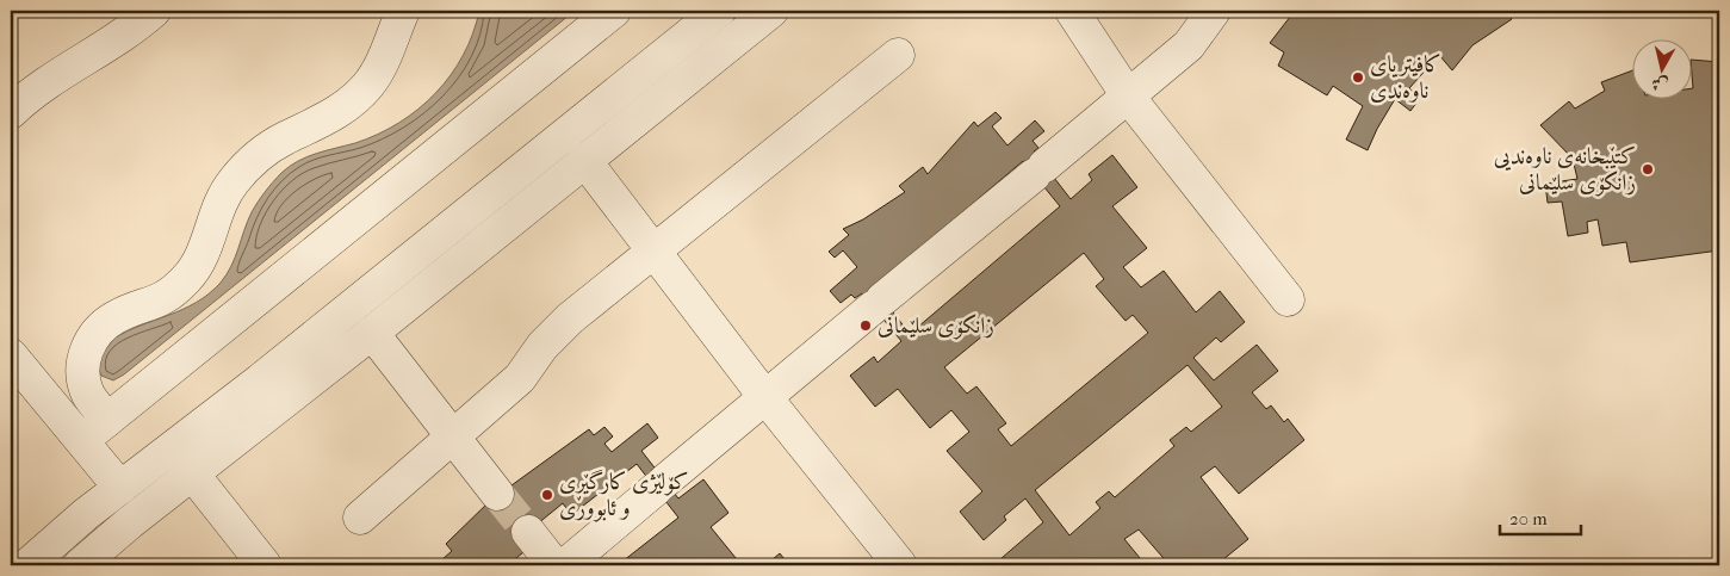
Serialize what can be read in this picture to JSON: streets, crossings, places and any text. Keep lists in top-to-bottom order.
{
  "places": [
    "کافیتریای ناوەندی",
    "کتێبخانەی ناوەندیی زانکۆی سلێمانی",
    "زانکۆی سلێمانی",
    "كۆلێژی كارگێڕی و ئابووری"
  ],
  "scale_bar": "20 m",
  "north": "bottom"
}
